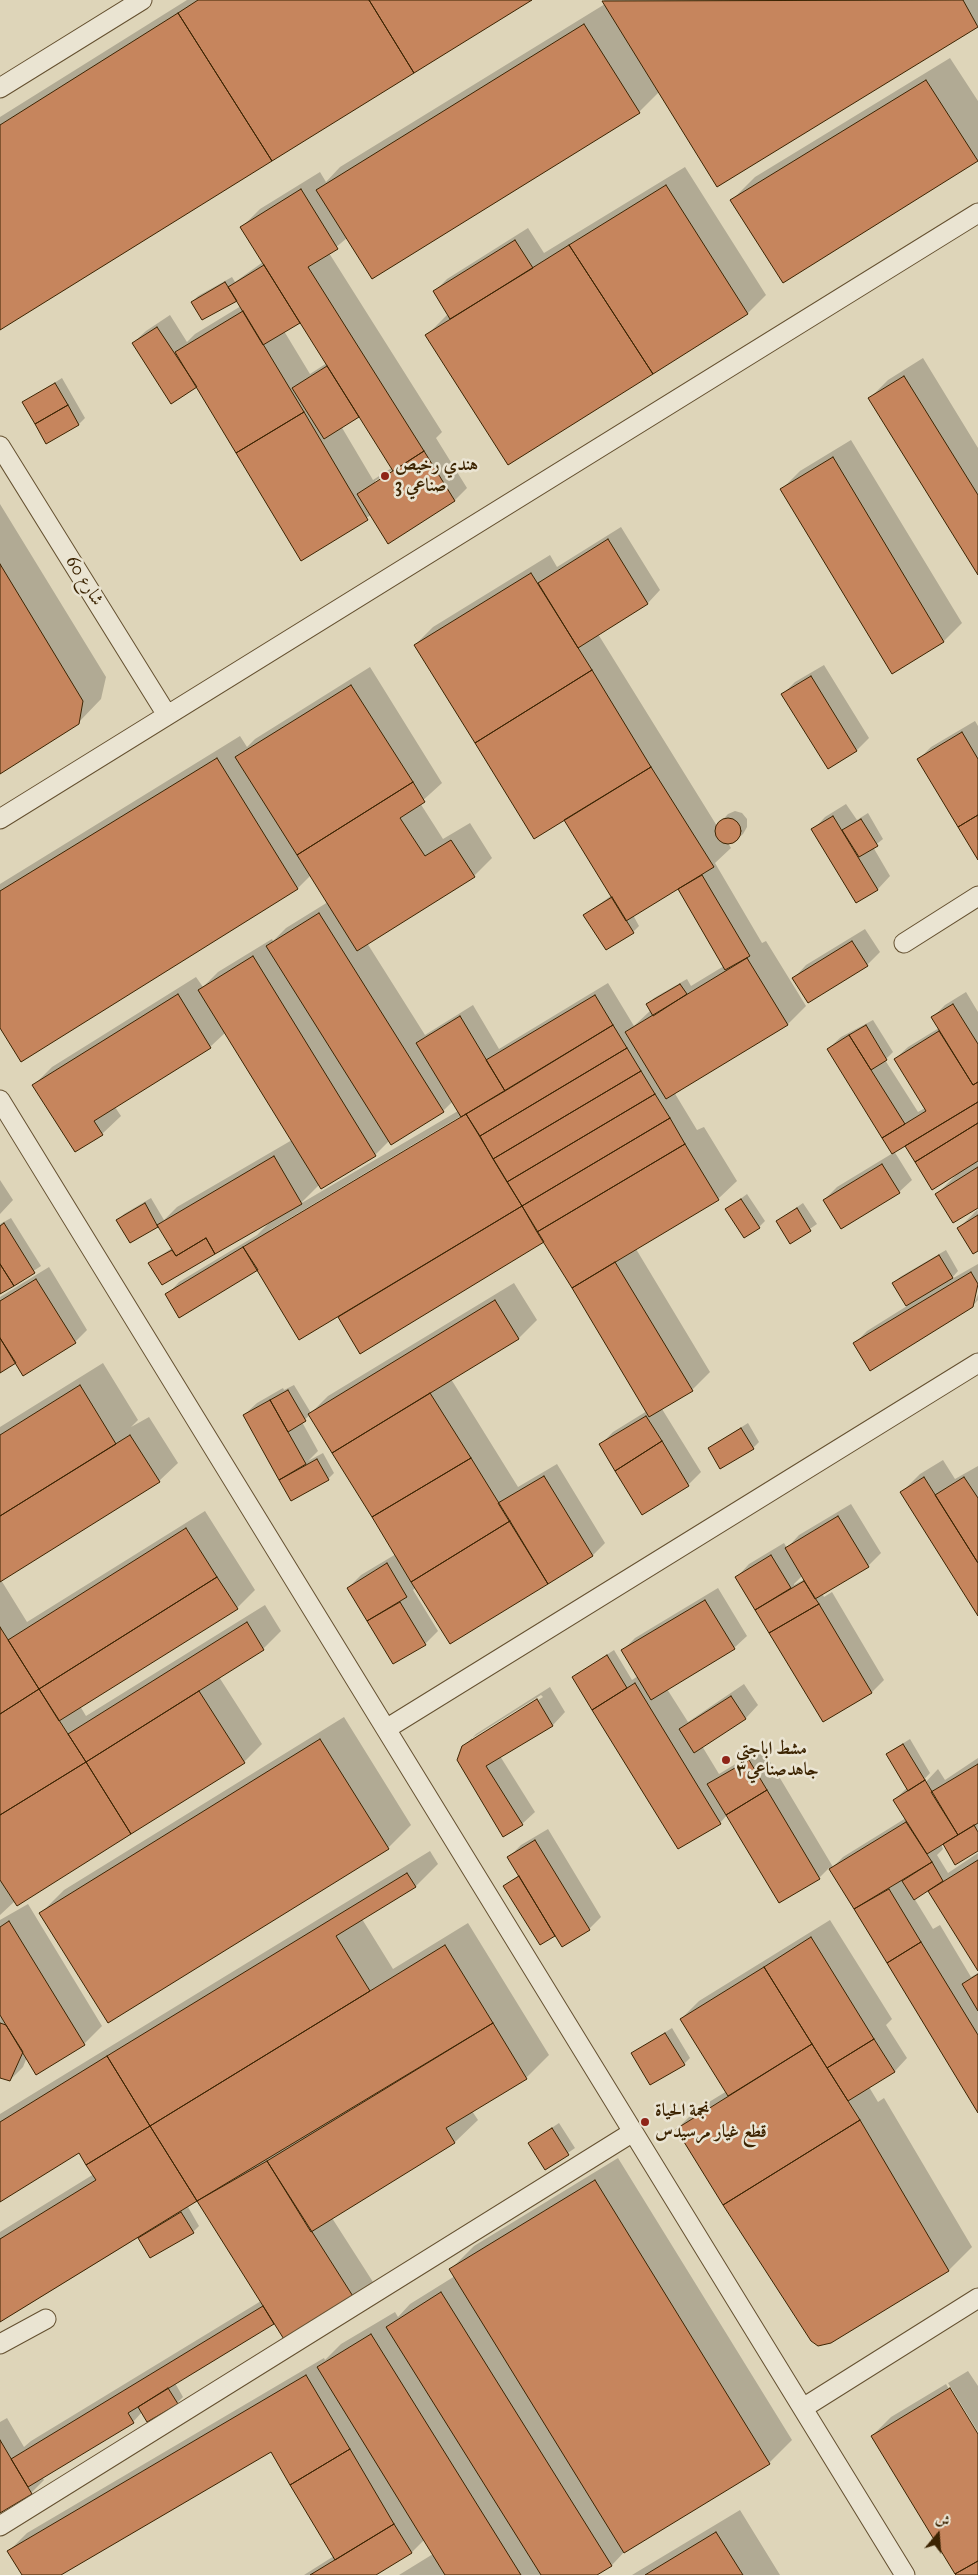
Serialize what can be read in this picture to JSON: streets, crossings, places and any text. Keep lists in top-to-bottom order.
{
  "streets": {
    "lane": ["شارع 60"]
  },
  "places": ["هندي رخيص صناعي 3", "مشط اباجتي جاهدصناعي٣", "نجمة الحياة قطع غيار مرسيدس"],
  "north": "top"
}
